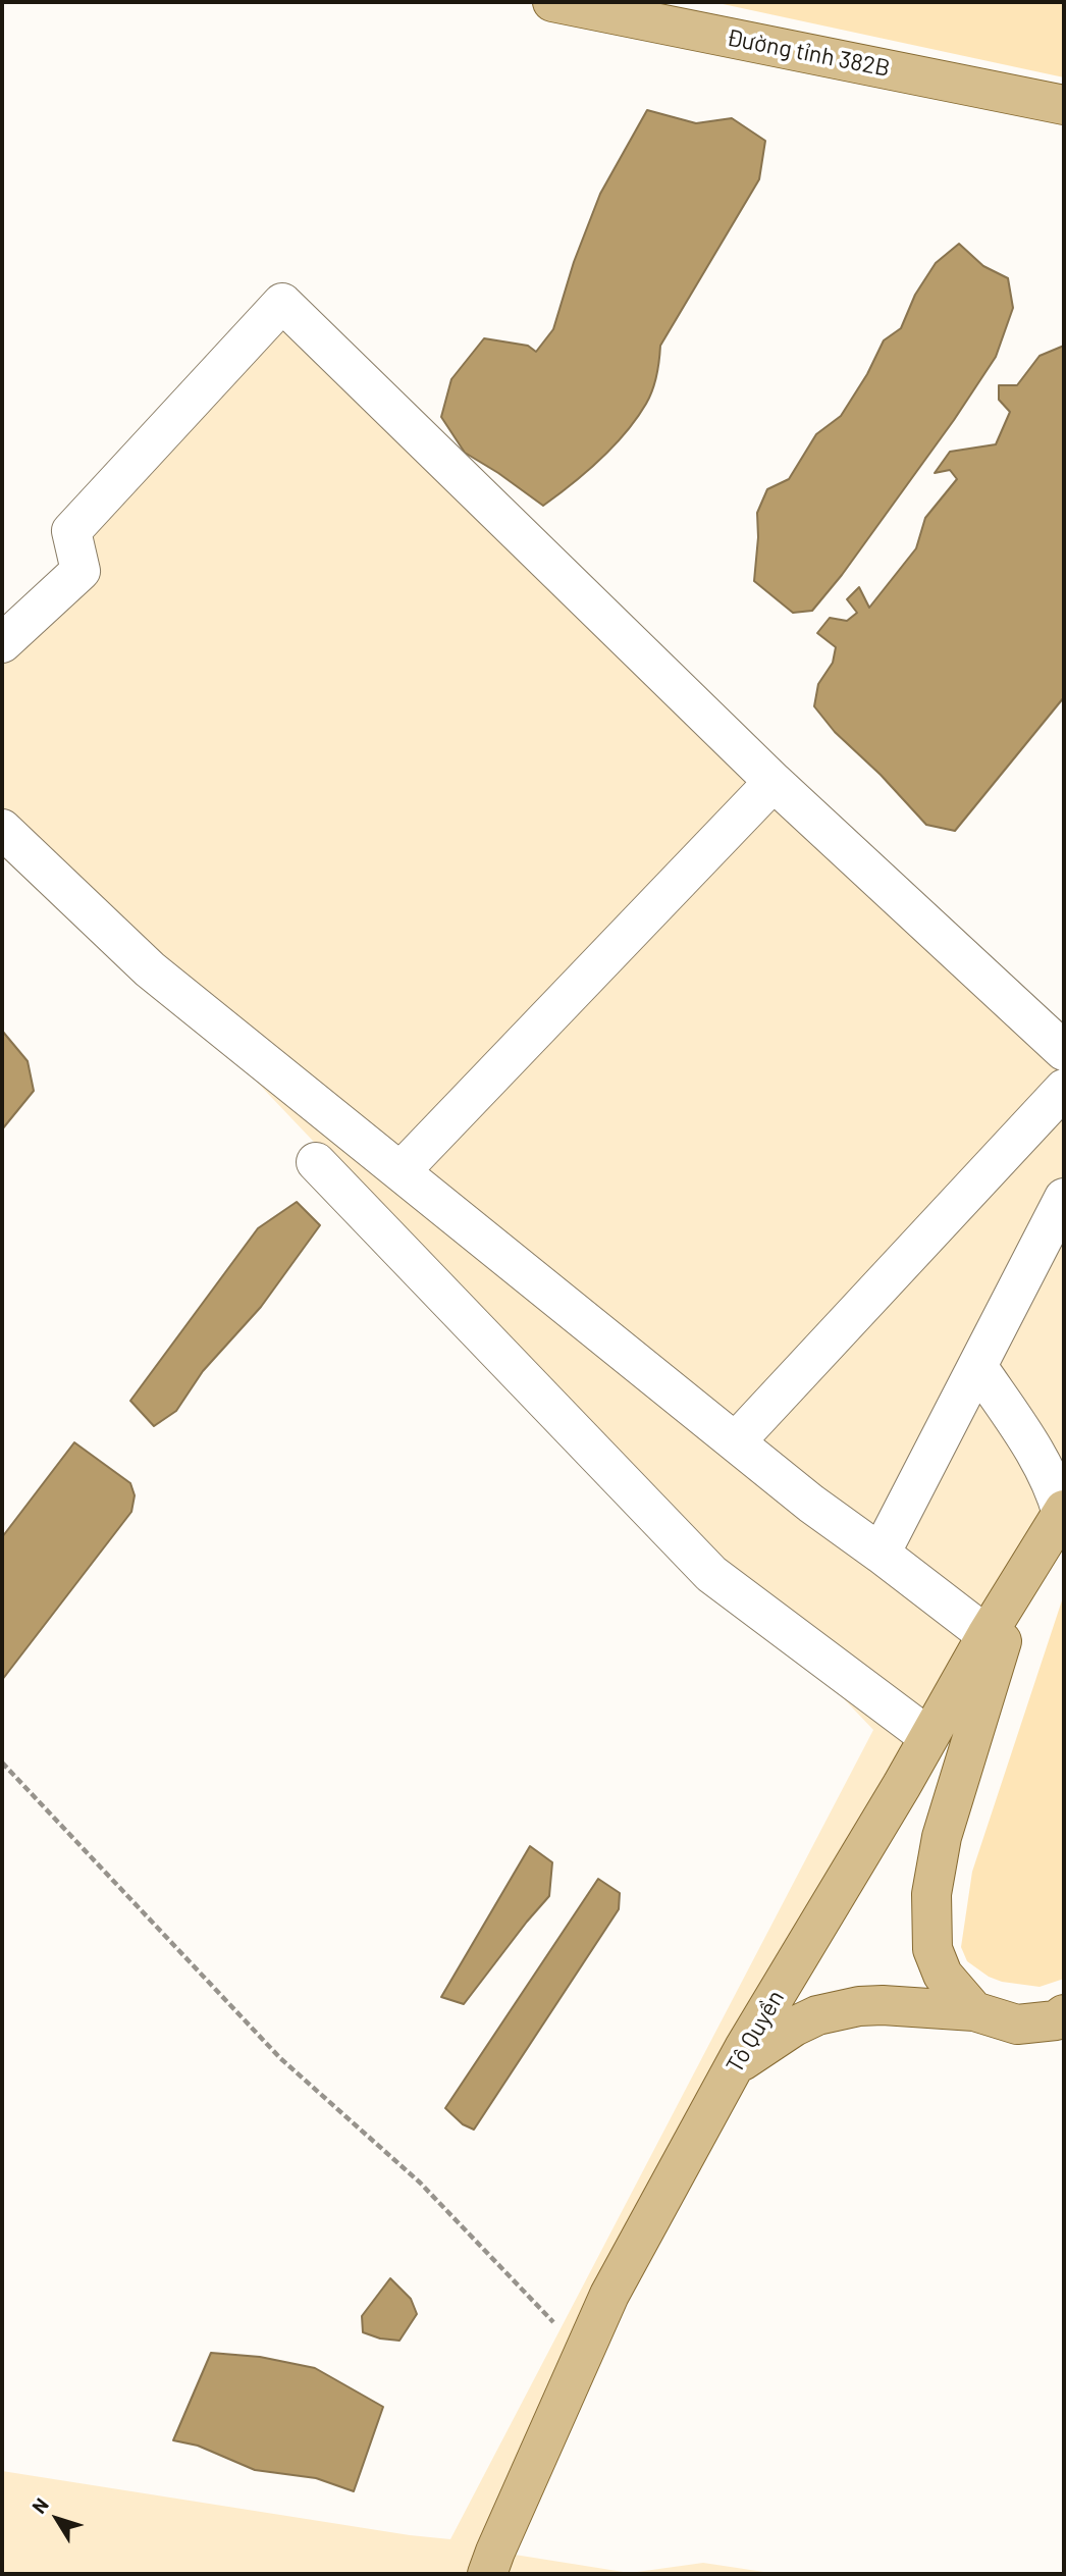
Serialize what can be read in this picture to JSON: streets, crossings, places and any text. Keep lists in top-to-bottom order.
{
  "streets": {
    "main road": ["Đường tỉnh 382B", "Tô Quyền"]
  },
  "north": "top left"
}
